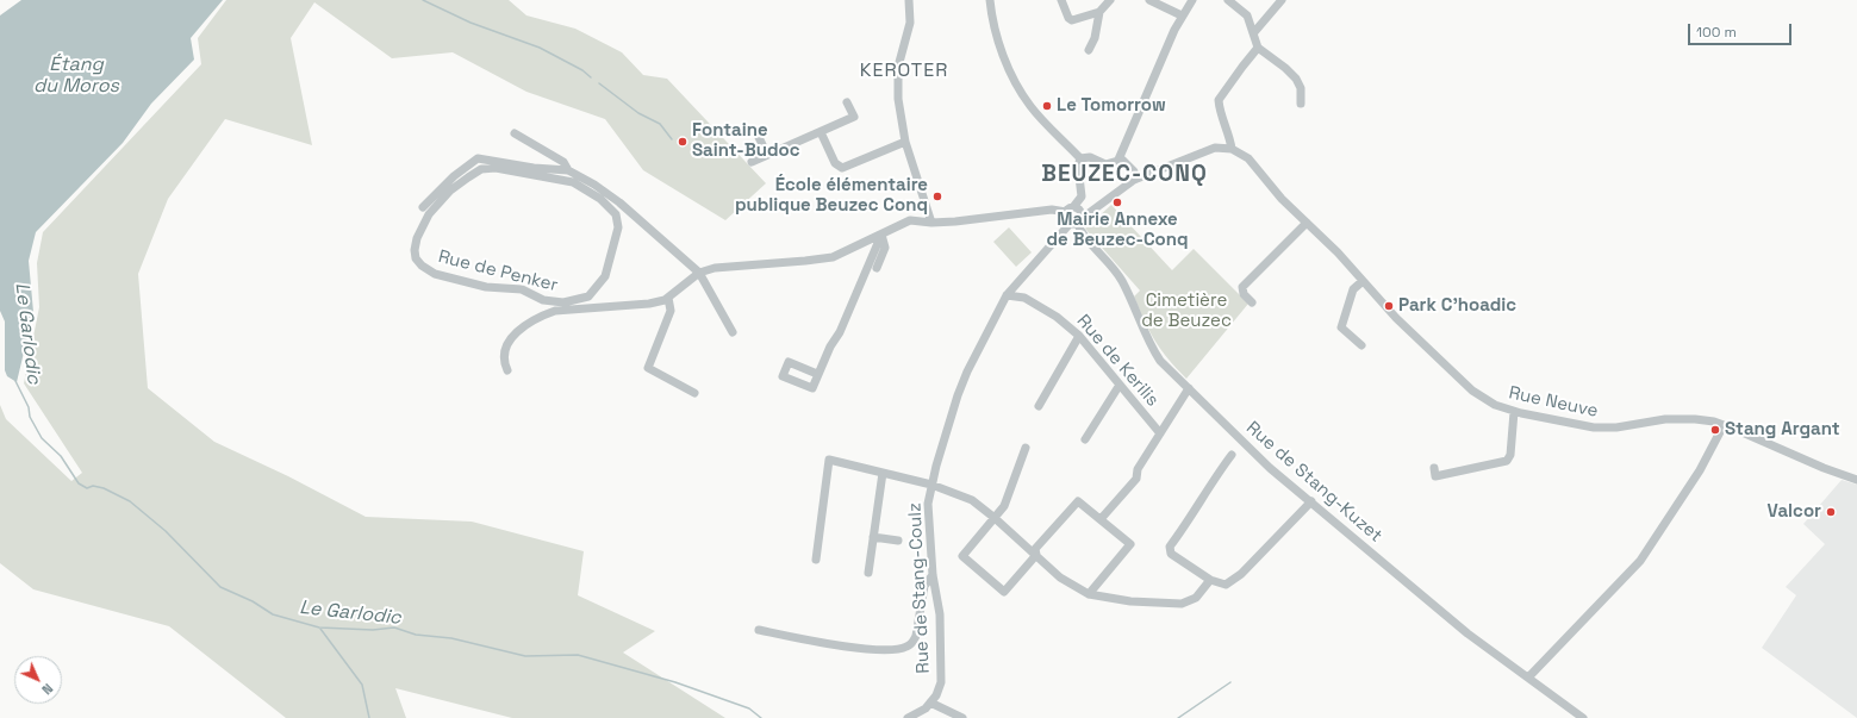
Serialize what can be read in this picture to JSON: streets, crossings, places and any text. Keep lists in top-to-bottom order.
{
  "streets": {
    "street": [
      "Rue de Penker",
      "Rue de Kerilis",
      "Rue Neuve",
      "Rue de Stang-Kuzet",
      "Rue de Stang-Coulz"
    ]
  },
  "crossings": [
    ["Rue de Kerilis", "Rue de Stang-Coulz"],
    ["Rue de Stang-Kuzet", "Rue de Stang-Coulz"]
  ],
  "districts": ["KEROTER", "BEUZEC-CONQ"],
  "water": ["Étang du Moros", "Le Garlodic"],
  "parks": ["Cimetière de Beuzec"],
  "places": [
    "Le Tomorrow",
    "Fontaine Saint-Budoc",
    "École élémentaire publique Beuzec Conq",
    "Mairie Annexe de Beuzec-Conq",
    "Park C'hoadic",
    "Stang Argant",
    "Valcor"
  ],
  "scale_bar": "100 m",
  "north": "bottom right"
}
